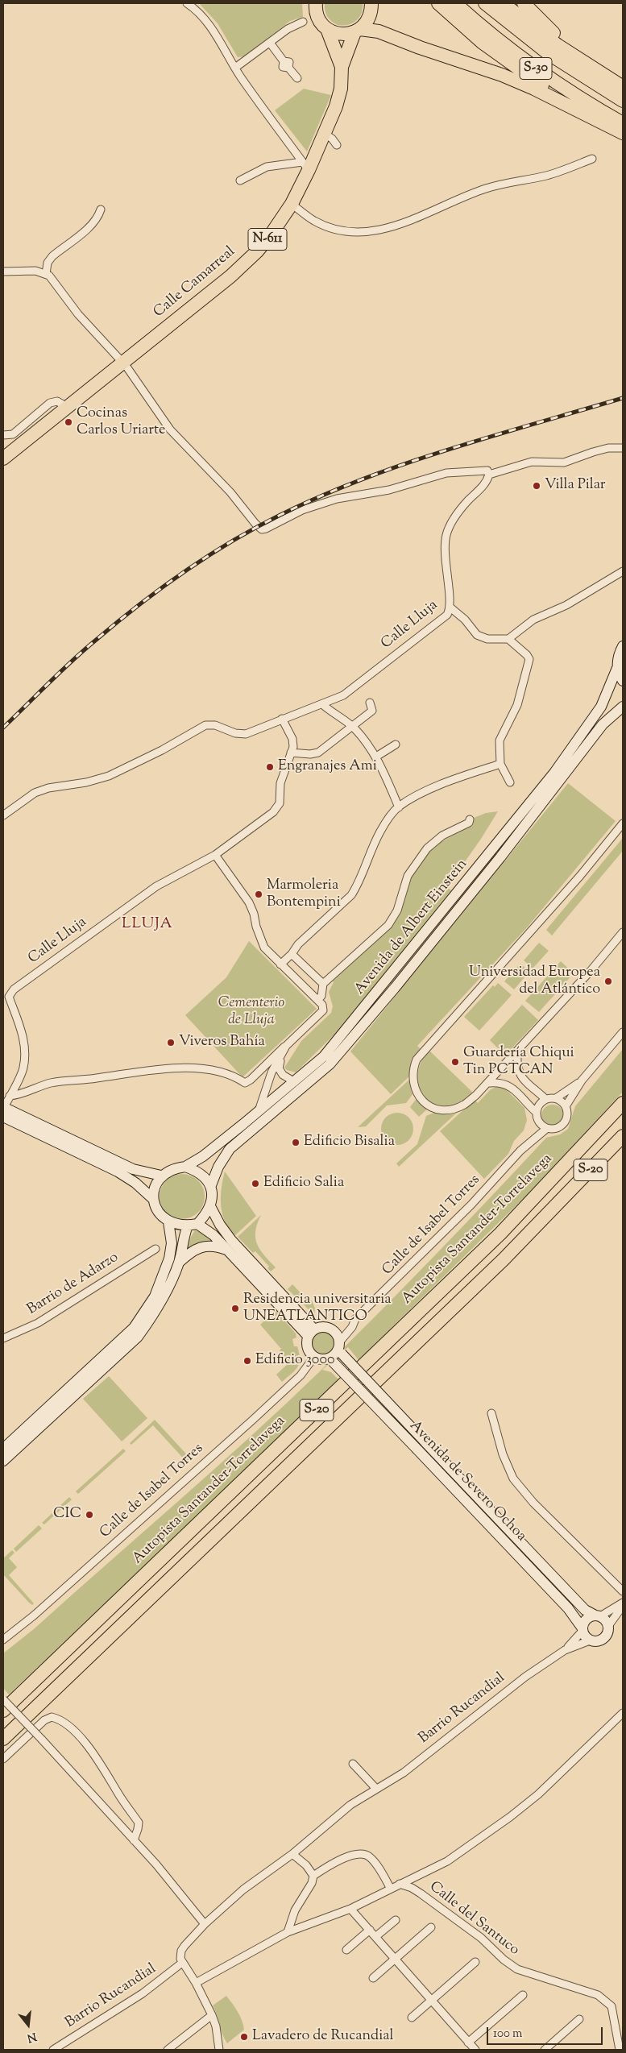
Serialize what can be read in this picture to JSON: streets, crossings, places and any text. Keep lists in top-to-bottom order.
{
  "streets": {
    "highway": [
      "S-30",
      "N-611",
      "Calle Camarreal",
      "S-20",
      "Autopista Santander-Torrelavega"
    ],
    "main road": ["Avenida de Albert Einstein", "Avenida de Severo Ochoa"],
    "street": [
      "Calle Lluja",
      "Calle de Isabel Torres",
      "Barrio de Adarzo",
      "Barrio Rucandial",
      "Calle del Santuco"
    ]
  },
  "crossings": [
    ["N-611", "Calle Camarreal"],
    ["Calle de Isabel Torres", "Avenida de Severo Ochoa"],
    ["Avenida de Severo Ochoa", "Barrio Rucandial"]
  ],
  "districts": ["LLUJA"],
  "parks": ["Cementerio de Lluja"],
  "places": [
    "Cocinas Carlos Uriarte",
    "Villa Pilar",
    "Engranajes Ami",
    "Marmoleria Bontempini",
    "Universidad Europea del Atlántico",
    "Viveros Bahía",
    "Guardería Chiqui Tin PCTCAN",
    "Edificio Bisalia",
    "Edificio Salia",
    "Residencia universitaria UNEATLANTICO",
    "Edificio 3000",
    "CIC",
    "Lavadero de Rucandial"
  ],
  "scale_bar": "100 m",
  "north": "bottom"
}
